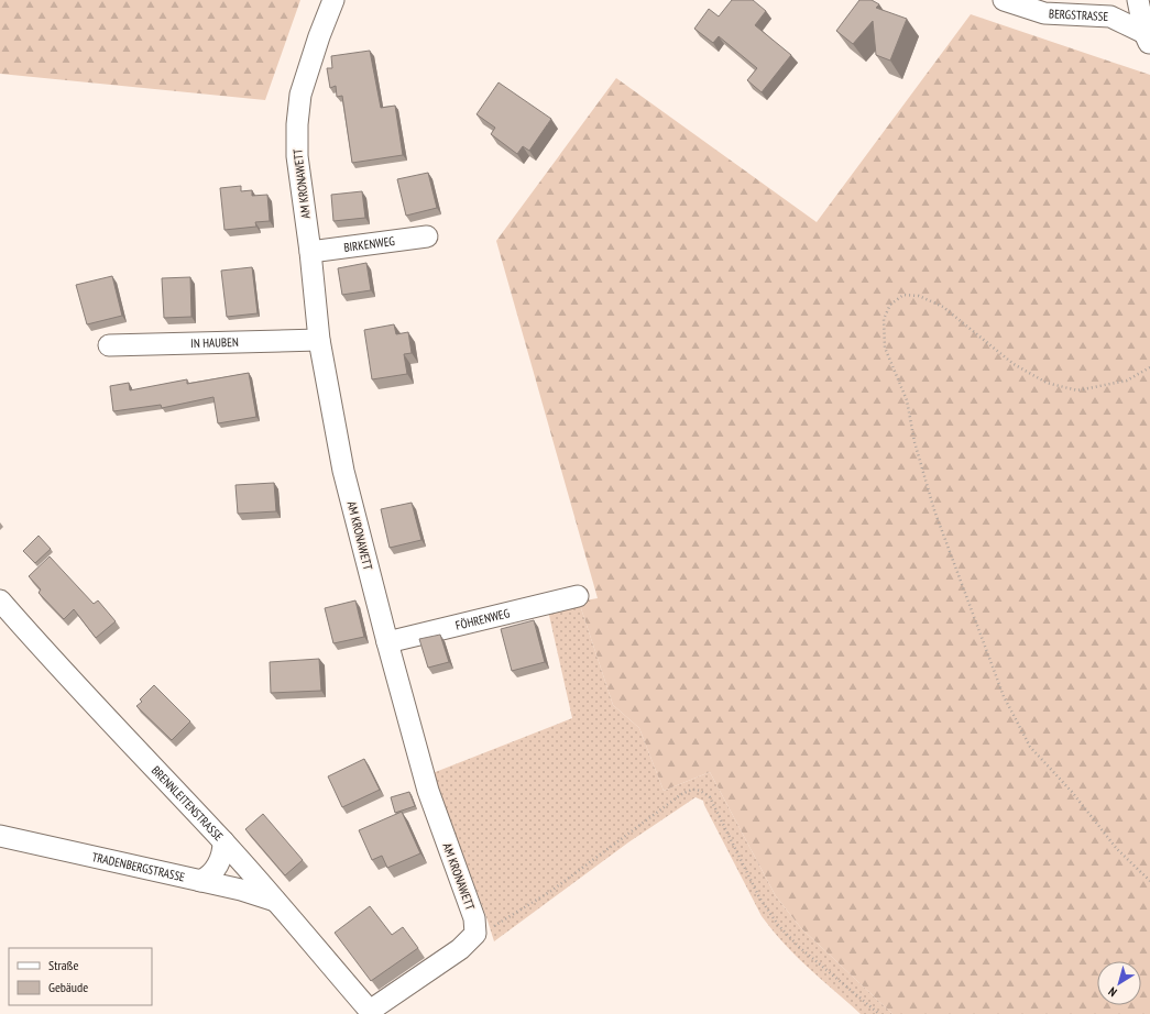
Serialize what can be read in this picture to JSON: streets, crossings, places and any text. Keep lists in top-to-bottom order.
{
  "streets": {
    "street": [
      "BERGSTRASSE",
      "AM KRONAWETT",
      "BIRKENWEG",
      "IN HAUBEN",
      "FÖHRENWEG",
      "BRENNLEITENSTRASSE",
      "TRADENBERGSTRASSE"
    ]
  },
  "crossings": [
    ["AM KRONAWETT", "BIRKENWEG"],
    ["AM KRONAWETT", "IN HAUBEN"],
    ["AM KRONAWETT", "FÖHRENWEG"],
    ["AM KRONAWETT", "BRENNLEITENSTRASSE"],
    ["BRENNLEITENSTRASSE", "TRADENBERGSTRASSE"]
  ],
  "legend": ["Straße", "Gebäude"],
  "north": "bottom left"
}
